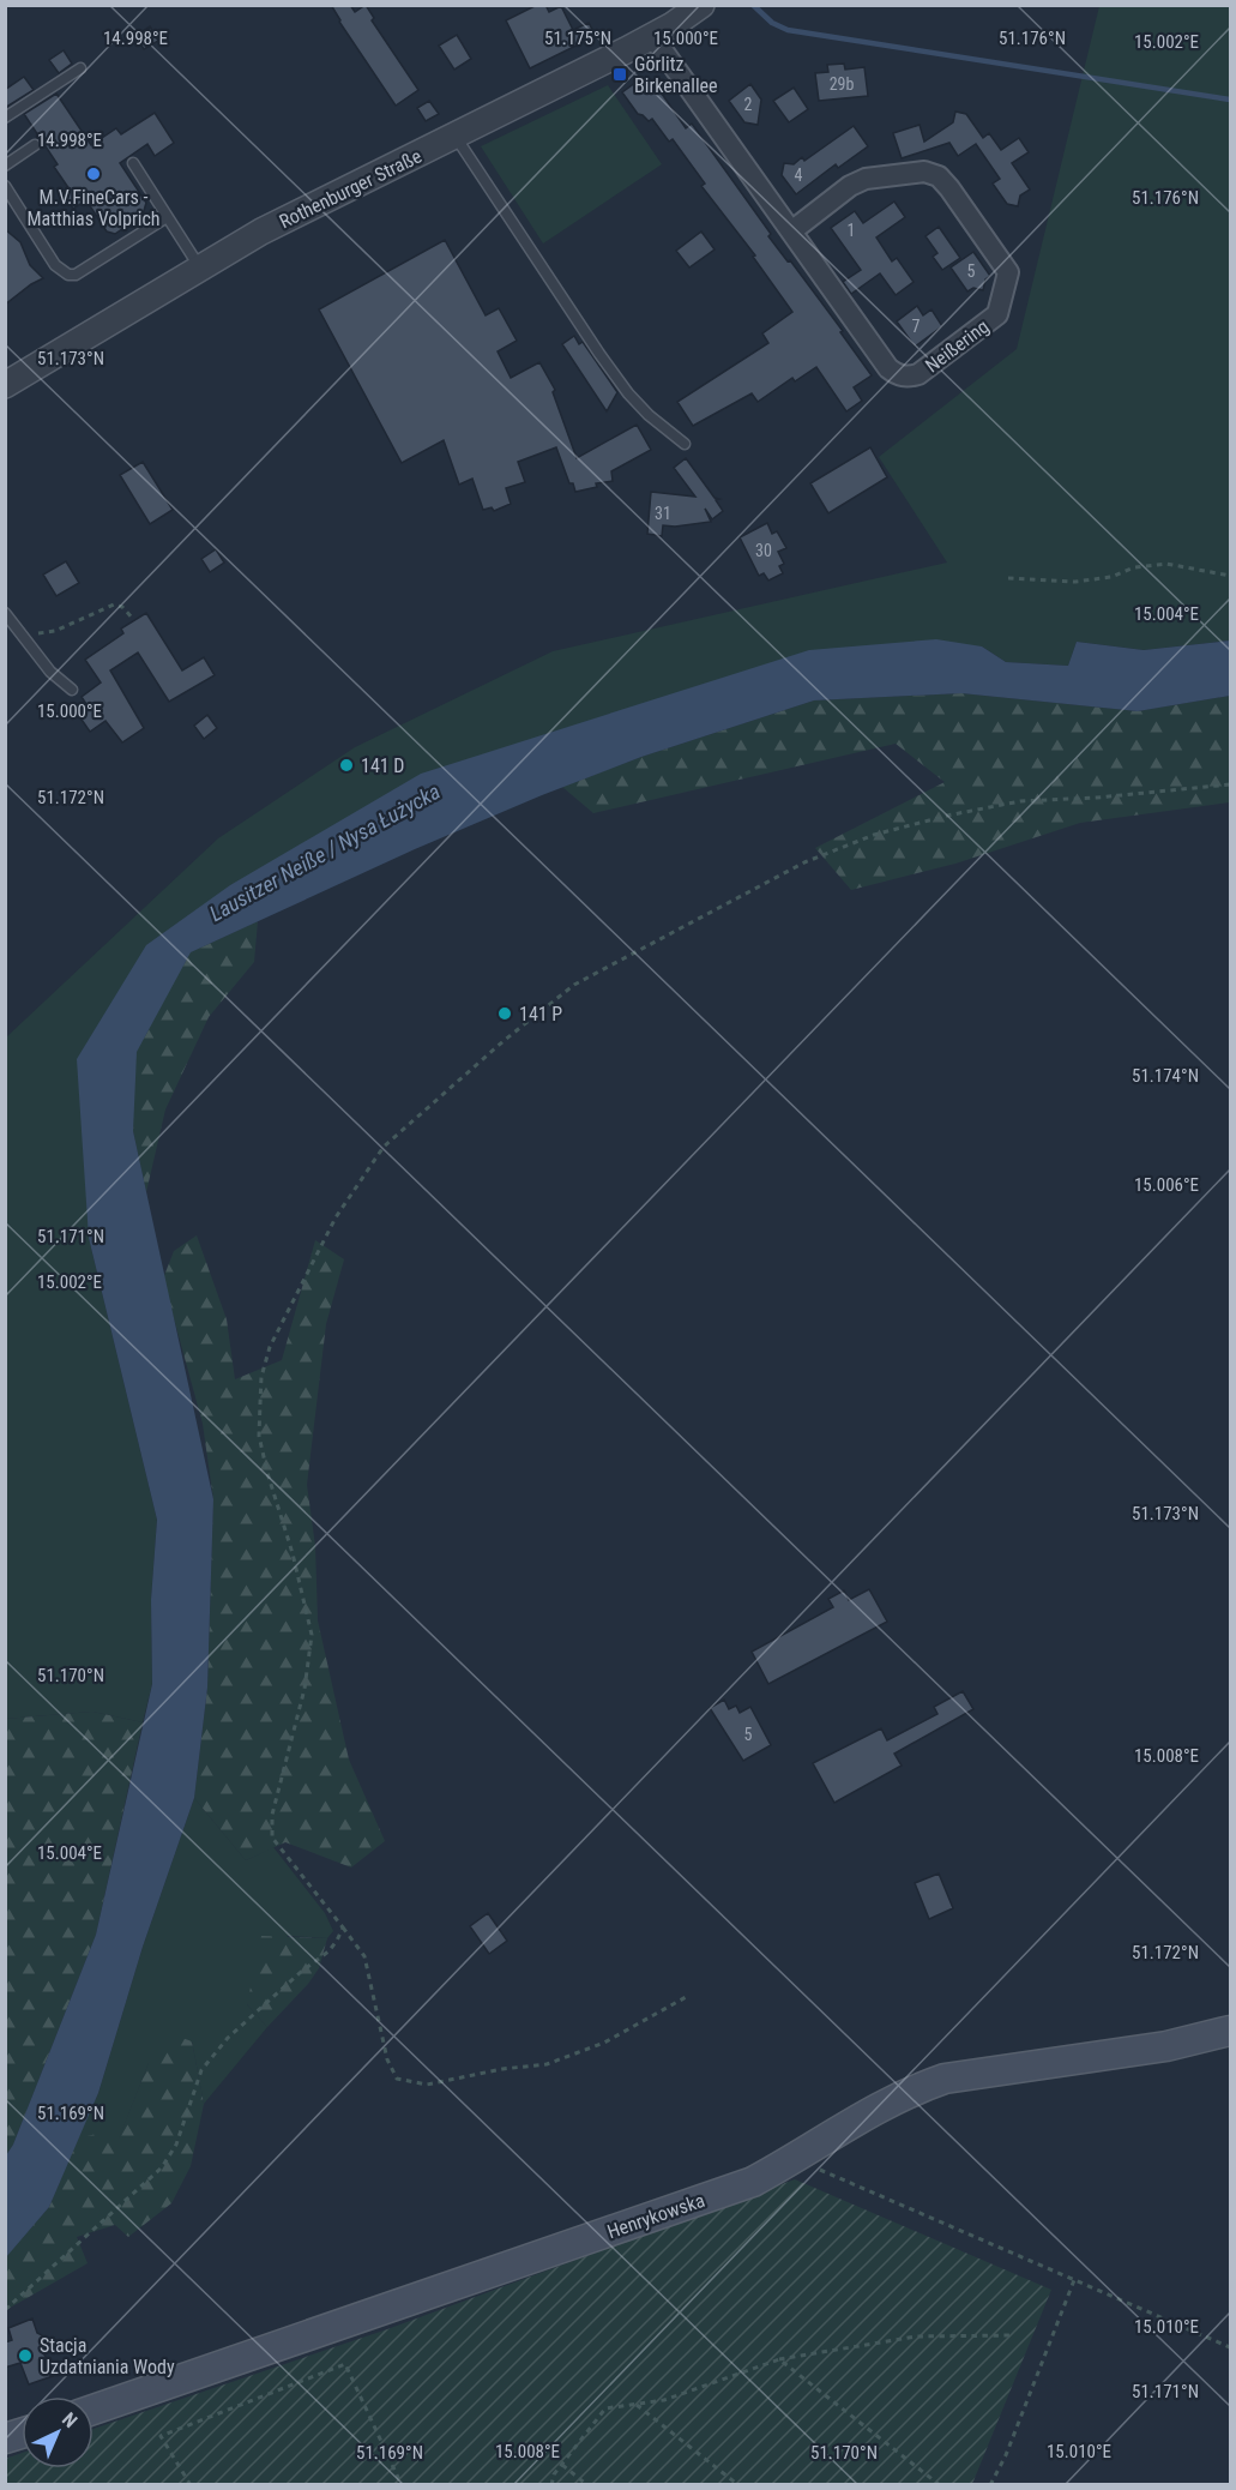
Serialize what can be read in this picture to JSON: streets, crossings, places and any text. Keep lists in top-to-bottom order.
{
  "streets": {
    "main road": ["Henrykowska"],
    "street": ["Rothenburger Straße", "Neißering"]
  },
  "crossings": [
    ["Rothenburger Straße", "Neißering"]
  ],
  "water": ["Lausitzer Neiße / Nysa Łużycka"],
  "places": {
    "transit": ["Görlitz Birkenallee"],
    "other": [
      "M.V.FineCars - Matthias Volprich",
      "141 D",
      "141 P",
      "Stacja Uzdatniania Wody"
    ]
  },
  "house_numbers": [
    "29b",
    "2",
    "4",
    "1",
    "5",
    "7",
    "31",
    "30",
    "5"
  ],
  "north": "top right",
  "coordinates": [
    "51.175°N",
    "51.176°N",
    "15.000°E",
    "14.998°E",
    "15.002°E",
    "51.173°N",
    "15.004°E",
    "51.172°N",
    "51.174°N",
    "15.006°E",
    "51.171°N",
    "51.170°N",
    "15.008°E",
    "51.169°N",
    "15.010°E"
  ]
}
